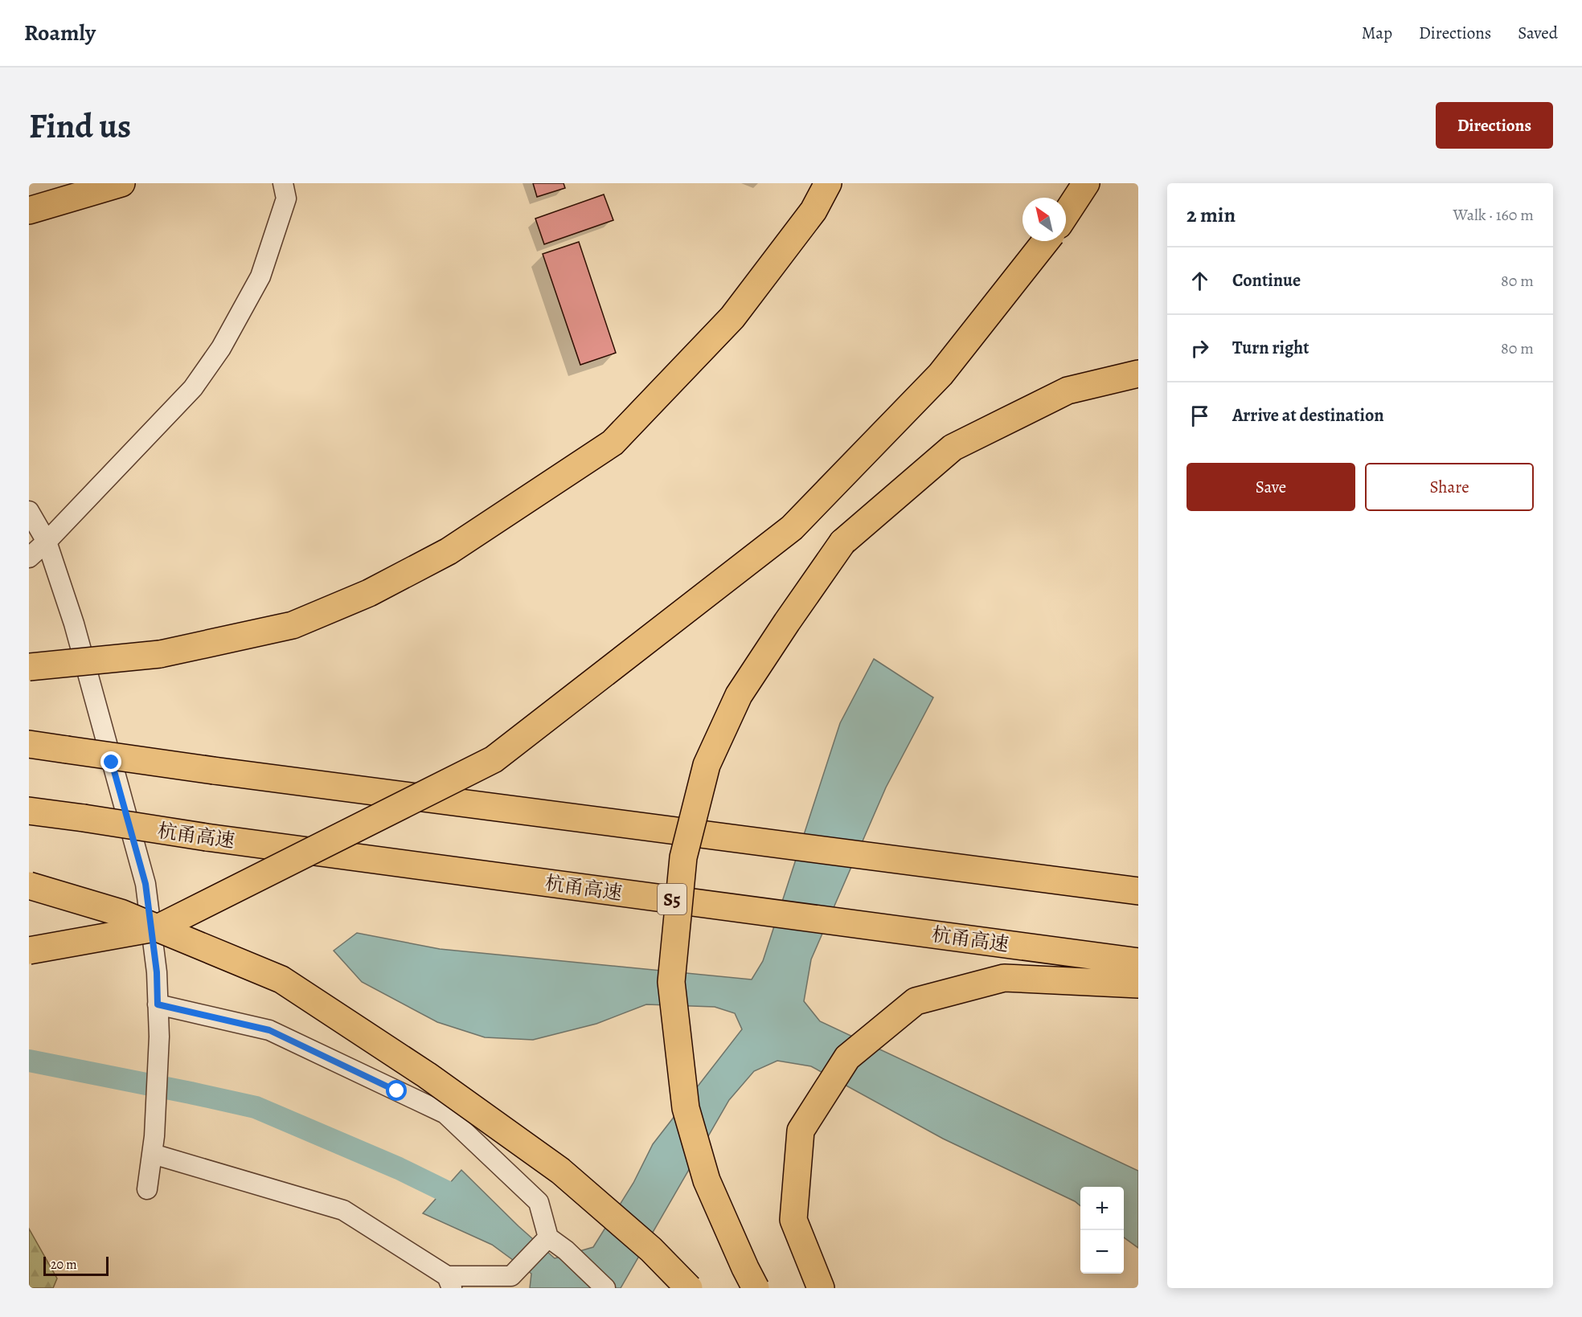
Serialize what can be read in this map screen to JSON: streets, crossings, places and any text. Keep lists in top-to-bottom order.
{
  "streets": {
    "main road": ["杭甬高速", "S5"]
  },
  "scale_bar": "20 m",
  "north": "top left",
  "page": {
    "header": "Roamly",
    "nav": ["Map", "Directions", "Saved"],
    "buttons": [
      "Directions",
      ["Save", "Share"]
    ],
    "title": "Find us",
    "heading": ["2 min", "Walk · 160 m"],
    "list": [
      ["Continue", "80 m"],
      ["Turn right", "80 m"],
      "Arrive at destination"
    ],
    "map_buttons": ["+", "−"],
    "scale": "20 m"
  }
}
